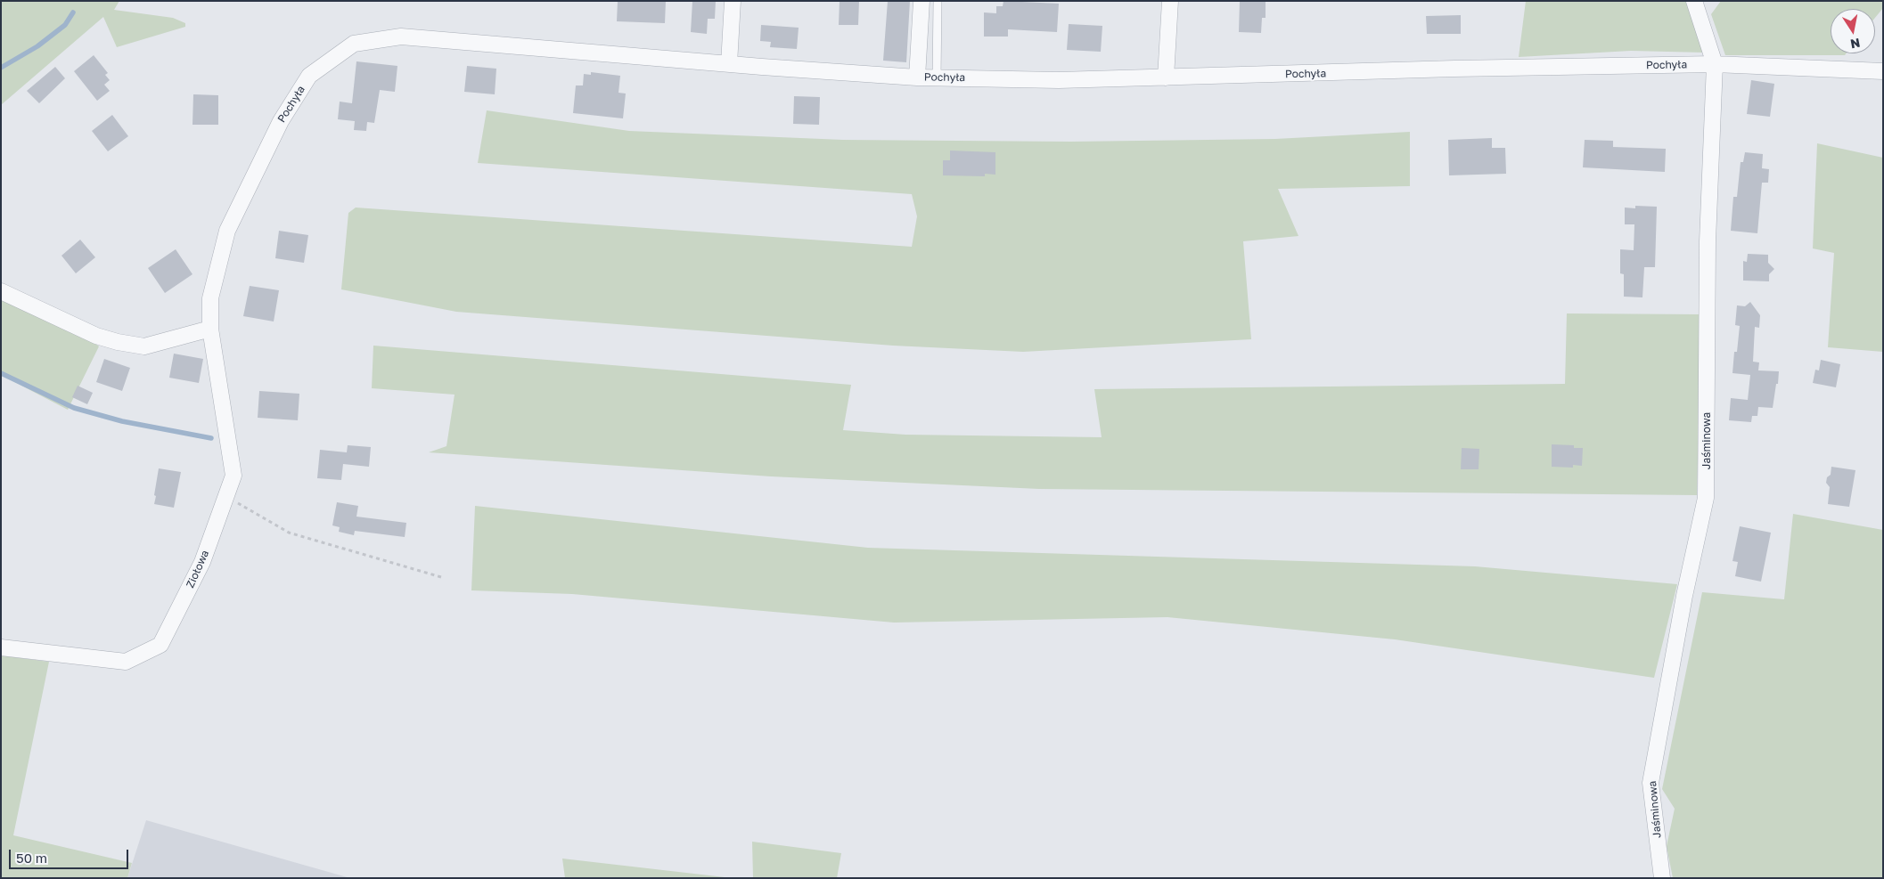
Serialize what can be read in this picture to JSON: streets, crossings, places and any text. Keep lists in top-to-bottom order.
{
  "streets": {
    "street": ["Pochyła", "Jaśminowa", "Ziołowa"]
  },
  "crossings": [
    ["Pochyła", "Jaśminowa"],
    ["Pochyła", "Ziołowa"]
  ],
  "scale_bar": "50 m",
  "north": "bottom"
}
